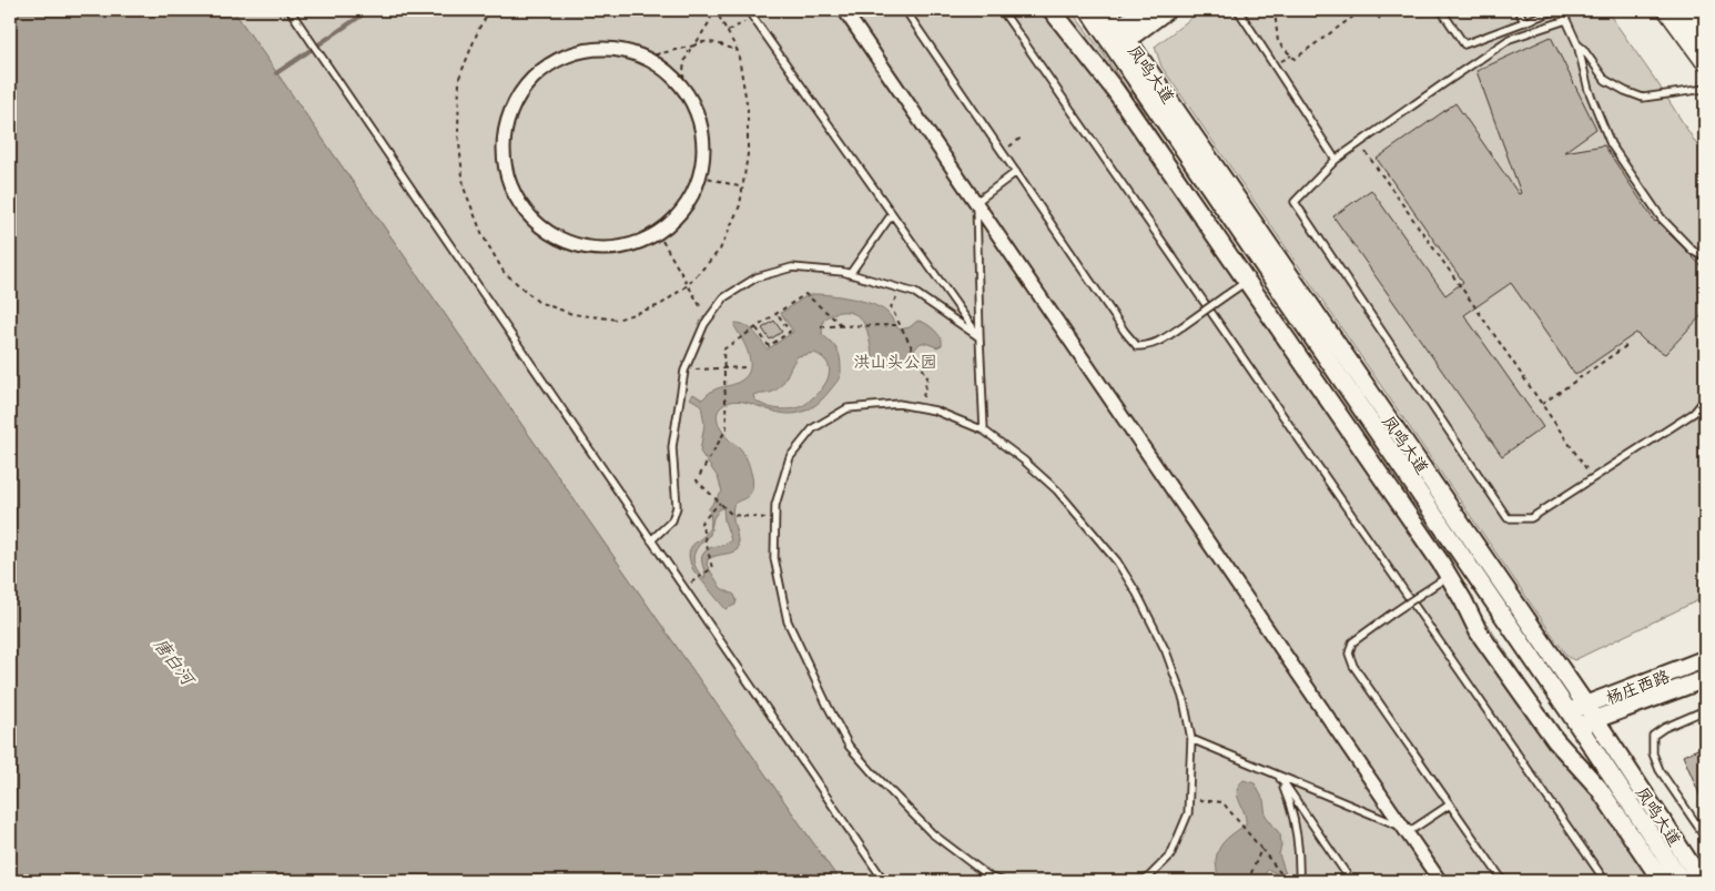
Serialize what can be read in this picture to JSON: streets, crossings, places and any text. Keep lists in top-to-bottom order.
{
  "streets": {
    "main road": ["凤鸣大道", "杨庄西路"]
  },
  "crossings": [
    ["凤鸣大道", "杨庄西路"]
  ],
  "water": ["唐白河"],
  "parks": ["洪山头公园"]
}
